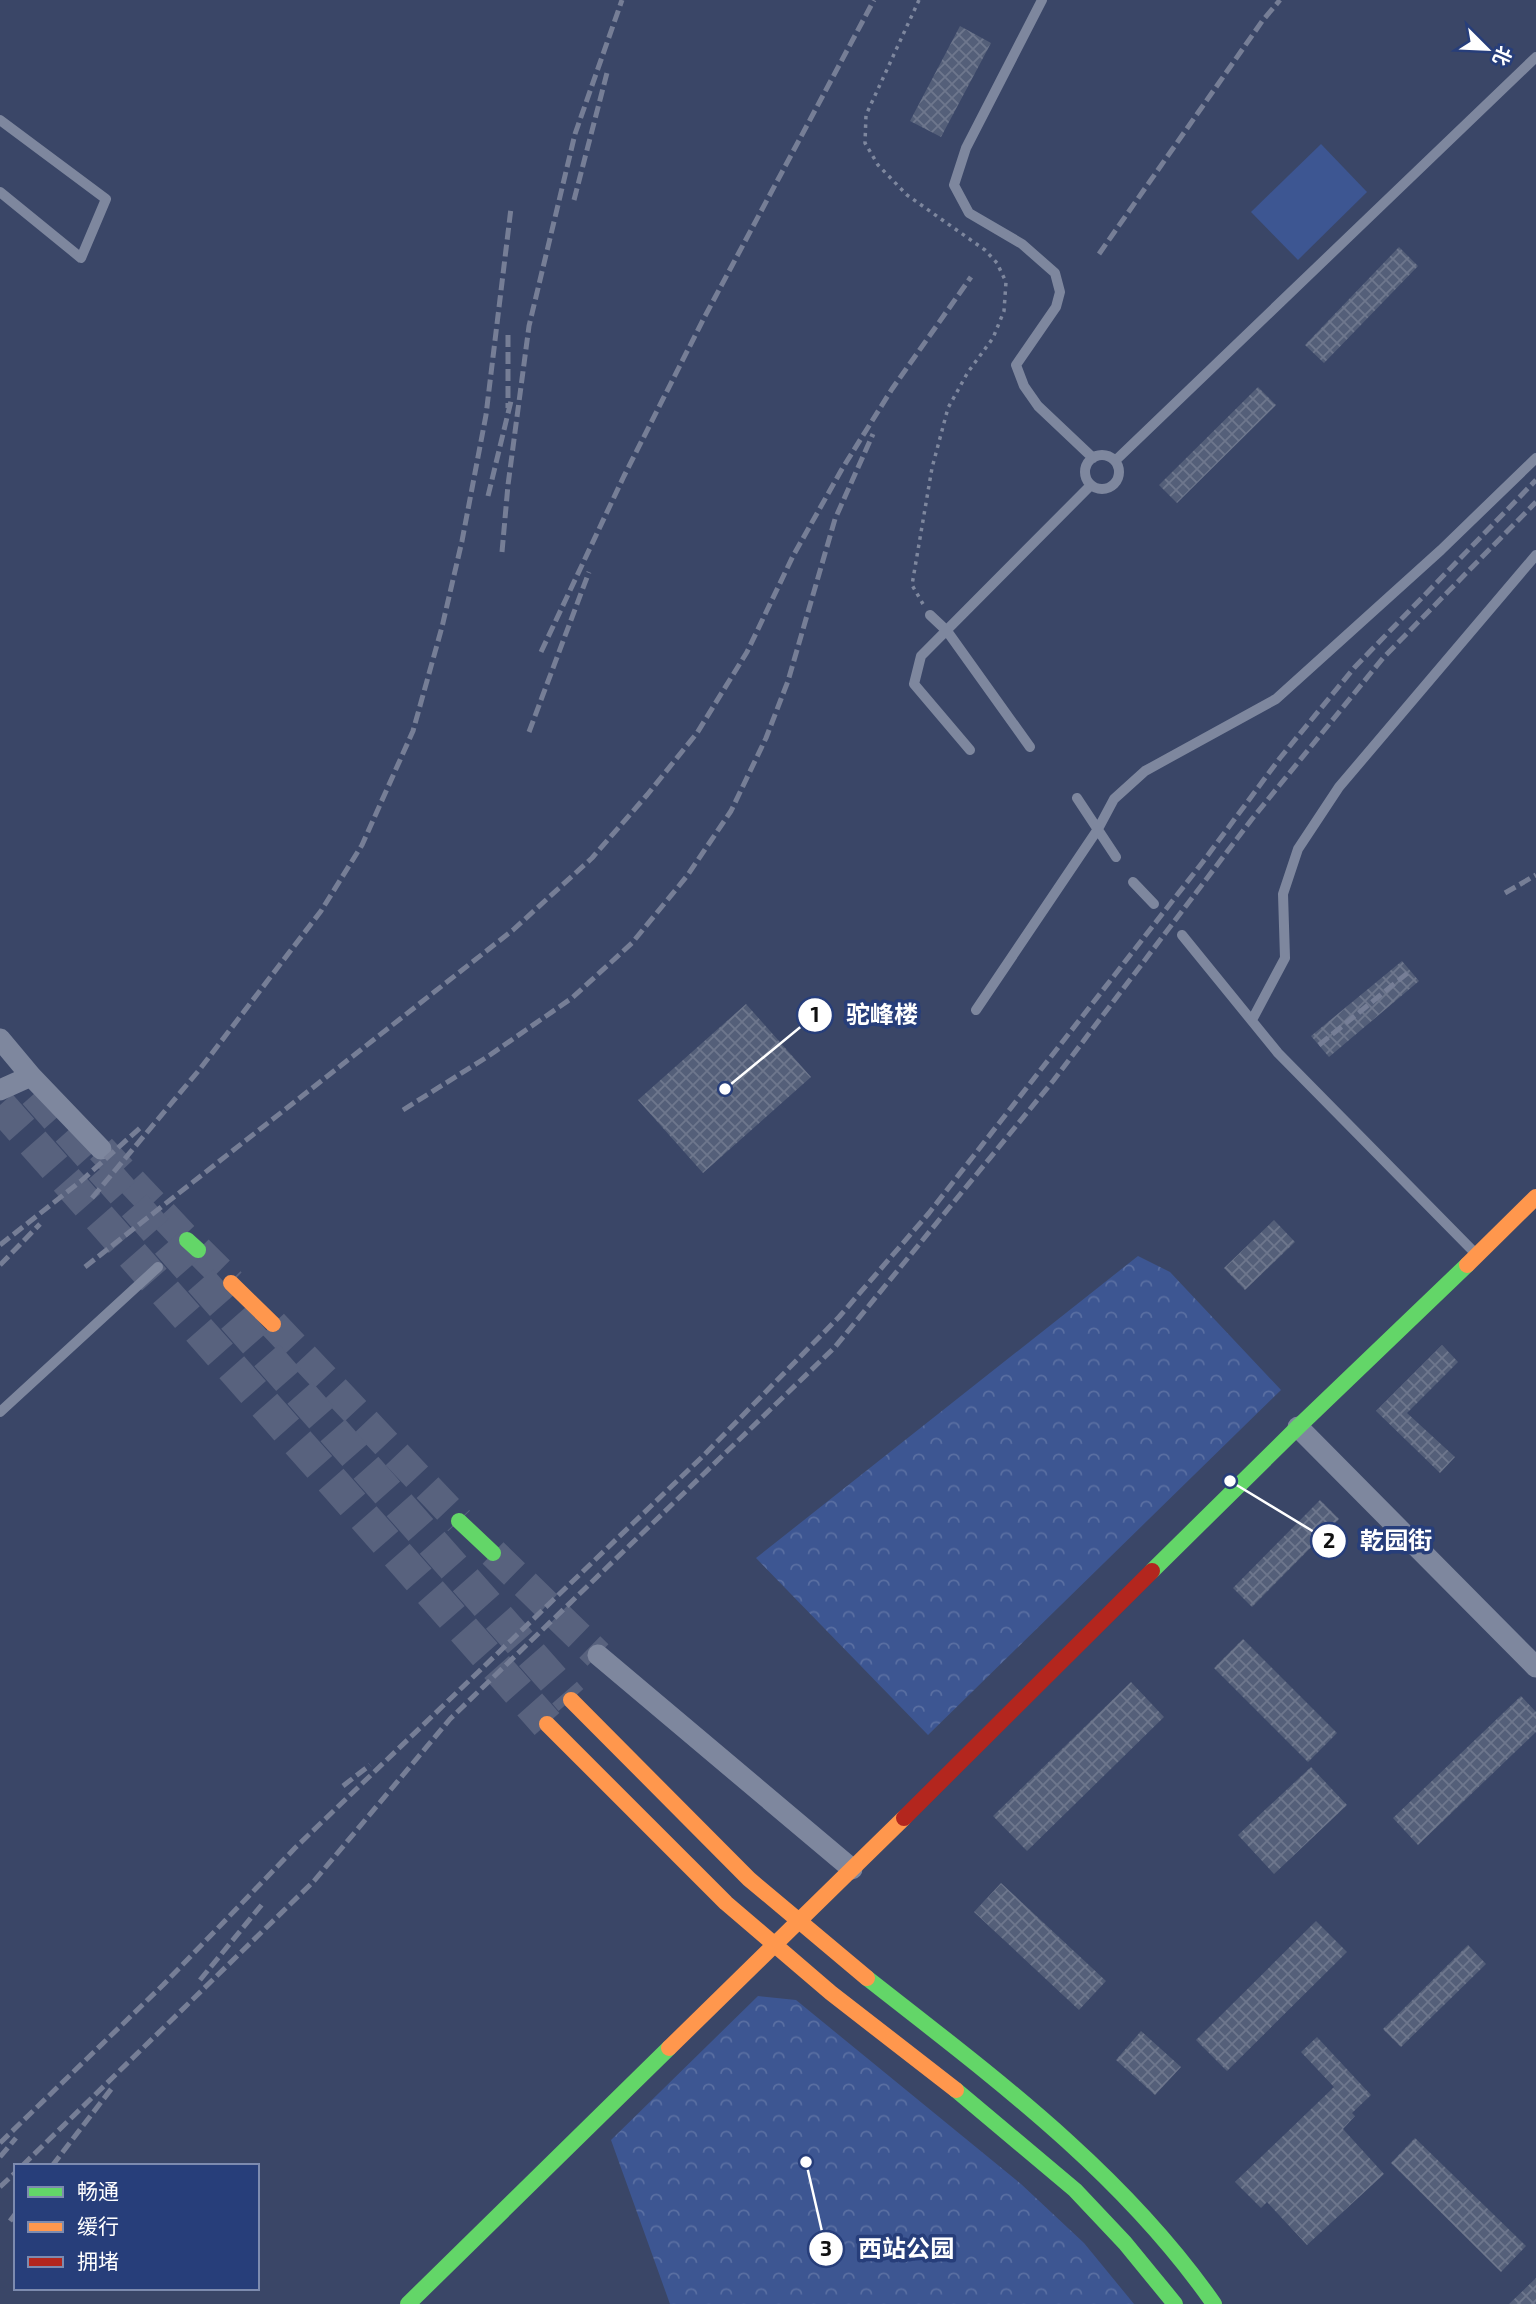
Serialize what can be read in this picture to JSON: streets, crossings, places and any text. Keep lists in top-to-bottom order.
{
  "places": ["驼峰楼", "乾园街", "西站公园"],
  "legend": ["畅通", "缓行", "拥堵"],
  "north": "bottom right"
}
